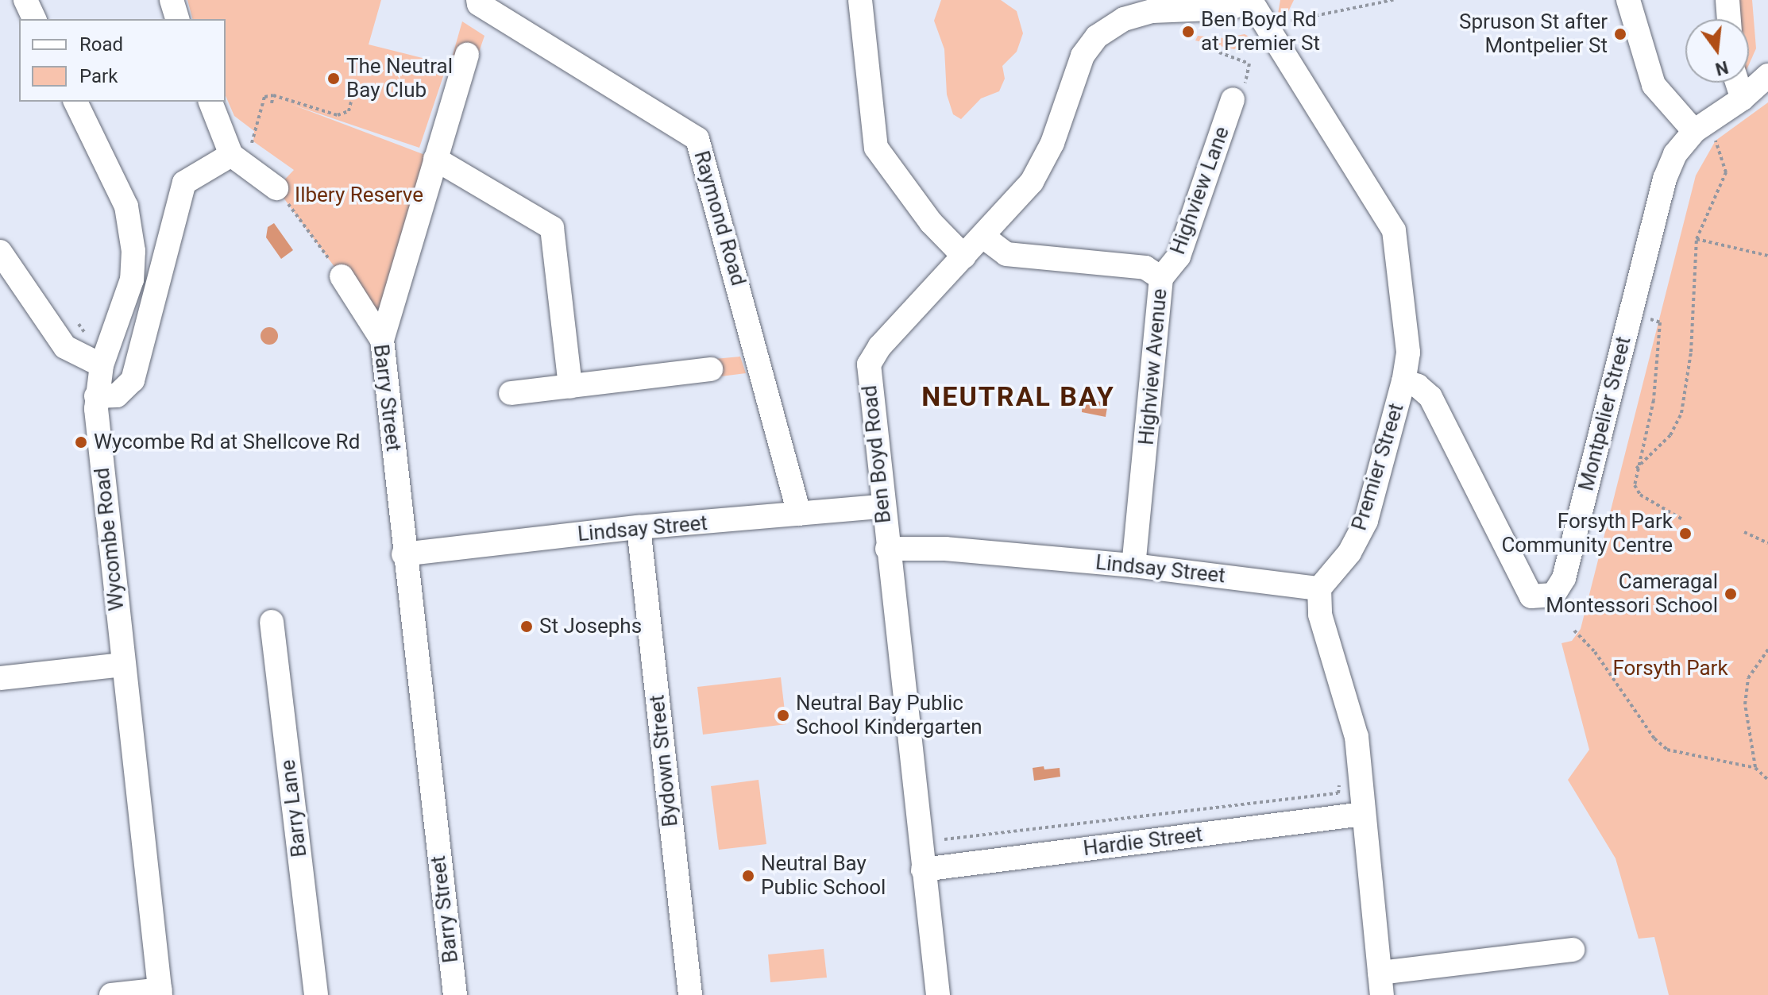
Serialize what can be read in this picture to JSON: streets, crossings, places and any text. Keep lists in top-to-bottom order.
{
  "streets": {
    "street": [
      "Highview Lane",
      "Raymond Road",
      "Highview Avenue",
      "Barry Street",
      "Montpelier Street",
      "Ben Boyd Road",
      "Premier Street",
      "Lindsay Street",
      "Wycombe Road",
      "Bydown Street",
      "Barry Lane",
      "Hardie Street"
    ]
  },
  "crossings": [
    ["Highview Lane", "Highview Avenue"],
    ["Raymond Road", "Lindsay Street"],
    ["Highview Avenue", "Ben Boyd Road"],
    ["Highview Avenue", "Lindsay Street"],
    ["Barry Street", "Lindsay Street"],
    ["Montpelier Street", "Premier Street"],
    ["Ben Boyd Road", "Premier Street"],
    ["Ben Boyd Road", "Lindsay Street"],
    ["Ben Boyd Road", "Hardie Street"],
    ["Premier Street", "Lindsay Street"],
    ["Lindsay Street", "Bydown Street"]
  ],
  "districts": ["NEUTRAL BAY"],
  "parks": ["Ilbery Reserve", "Forsyth Park"],
  "places": [
    "Ben Boyd Rd at Premier St",
    "Spruson St after Montpelier St",
    "The Neutral Bay Club",
    "Wycombe Rd at Shellcove Rd",
    "Forsyth Park Community Centre",
    "Cameragal Montessori School",
    "St Josephs",
    "Neutral Bay Public School Kindergarten",
    "Neutral Bay Public School"
  ],
  "legend": ["Road", "Park"],
  "north": "bottom"
}
